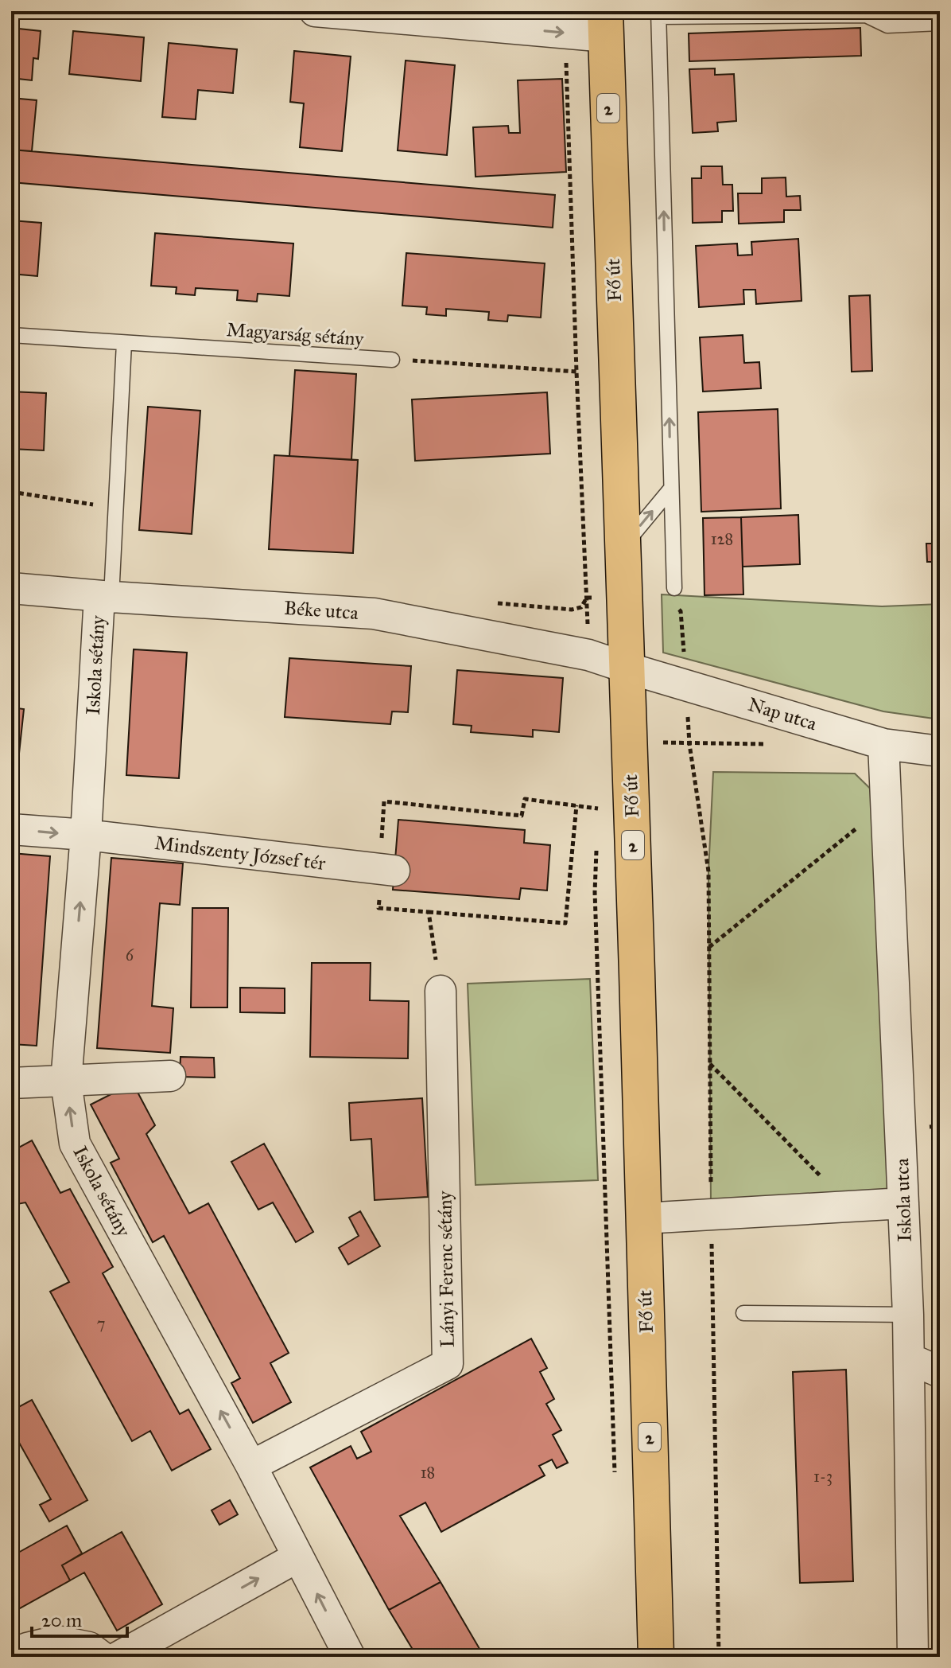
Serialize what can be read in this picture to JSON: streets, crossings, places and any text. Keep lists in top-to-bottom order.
{
  "streets": {
    "main road": ["2", "Fő út"],
    "street": [
      "Béke utca",
      "Iskola sétány",
      "Nap utca",
      "Mindszenty József tér",
      "Iskola utca",
      "Lányi Ferenc sétány"
    ],
    "lane": ["Magyarság sétány"]
  },
  "crossings": [
    ["Fő út", "Béke utca"],
    ["Fő út", "Nap utca"],
    ["Magyarság sétány", "Iskola sétány"],
    ["Béke utca", "Iskola sétány"],
    ["Béke utca", "Nap utca"],
    ["Iskola sétány", "Mindszenty József tér"],
    ["Iskola sétány", "Lányi Ferenc sétány"],
    ["Nap utca", "Iskola utca"]
  ],
  "one_way": ["Iskola sétány"],
  "house_numbers": [
    "128",
    "6",
    "7",
    "18",
    "1-3"
  ],
  "scale_bar": "20 m"
}
